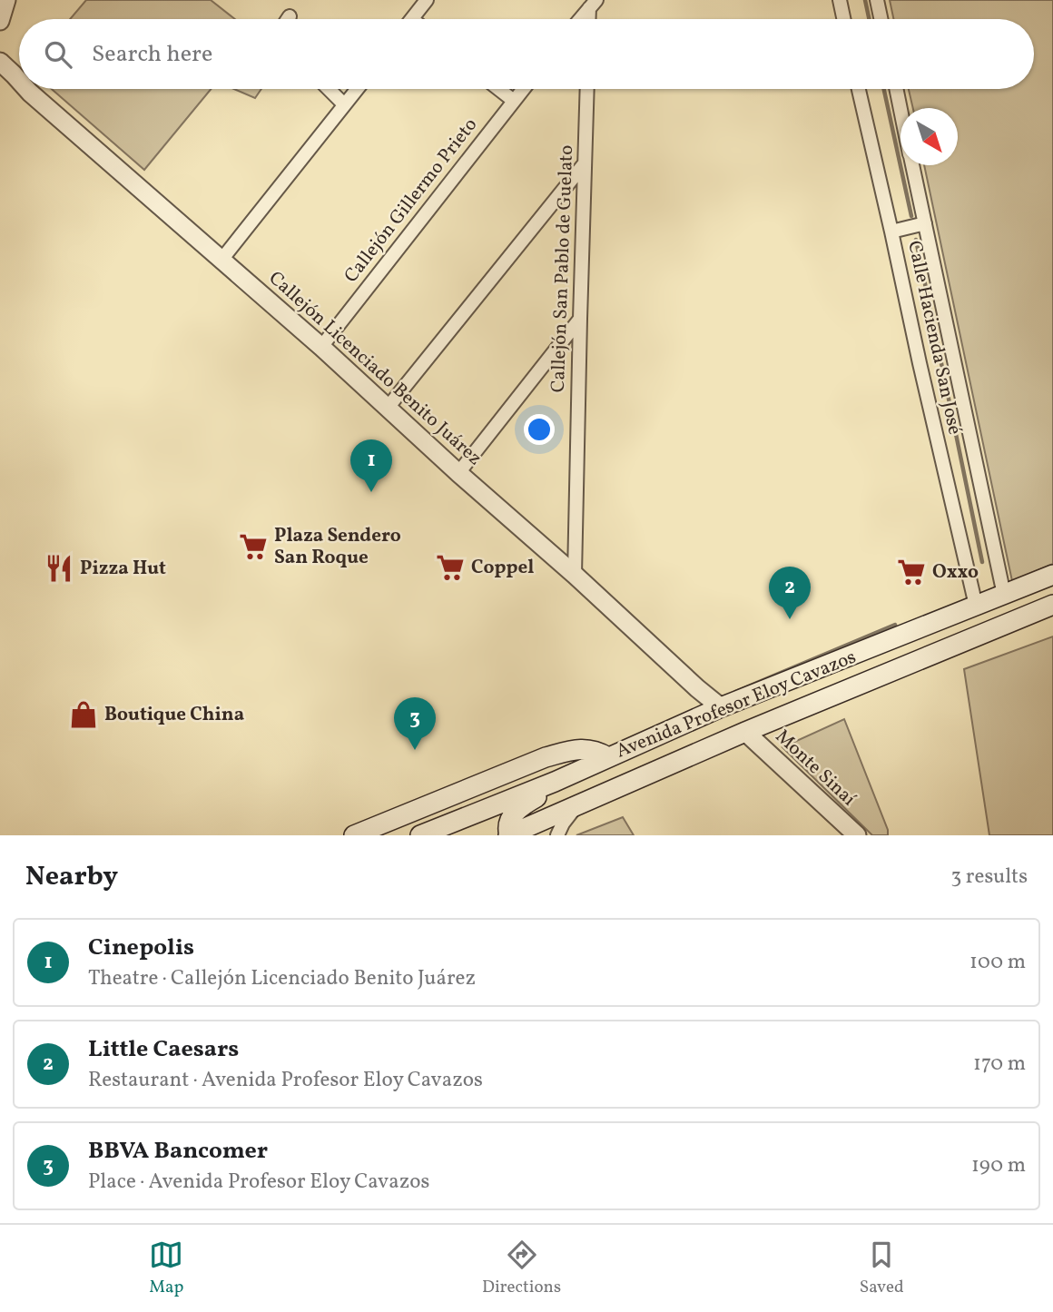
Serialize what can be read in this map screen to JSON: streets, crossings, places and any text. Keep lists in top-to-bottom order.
{
  "streets": {
    "main road": ["Avenida Profesor Eloy Cavazos"],
    "street": [
      "Callejón Gillermo Prieto",
      "Callejón San Pablo de Guelato",
      "Calle Hacienda San José",
      "Callejón Licenciado Benito Juárez",
      "Monte Sinaí"
    ]
  },
  "crossings": [
    ["Callejón Gillermo Prieto", "Callejón Licenciado Benito Juárez"],
    ["Callejón San Pablo de Guelato", "Callejón Licenciado Benito Juárez"],
    ["Calle Hacienda San José", "Avenida Profesor Eloy Cavazos"],
    ["Callejón Licenciado Benito Juárez", "Avenida Profesor Eloy Cavazos"],
    ["Avenida Profesor Eloy Cavazos", "Monte Sinaí"]
  ],
  "places": {
    "supermarket": ["Plaza Sendero San Roque", "Coppel", "Oxxo"],
    "restaurant": ["Pizza Hut"],
    "shop": ["Boutique China"]
  },
  "north": "bottom right",
  "page": {
    "search": "Search here",
    "pins": ["1", "2", "3"],
    "heading": ["Nearby", "3 results"],
    "list": [
      {
        "mark": "1",
        "name": "Cinepolis",
        "note": "Theatre · Callejón Licenciado Benito Juárez",
        "value": "100 m"
      },
      {
        "mark": "2",
        "name": "Little Caesars",
        "note": "Restaurant · Avenida Profesor Eloy Cavazos",
        "value": "170 m"
      },
      {
        "mark": "3",
        "name": "BBVA Bancomer",
        "note": "Place · Avenida Profesor Eloy Cavazos",
        "value": "190 m"
      }
    ],
    "nav": ["Map", "Directions", "Saved"]
  }
}
